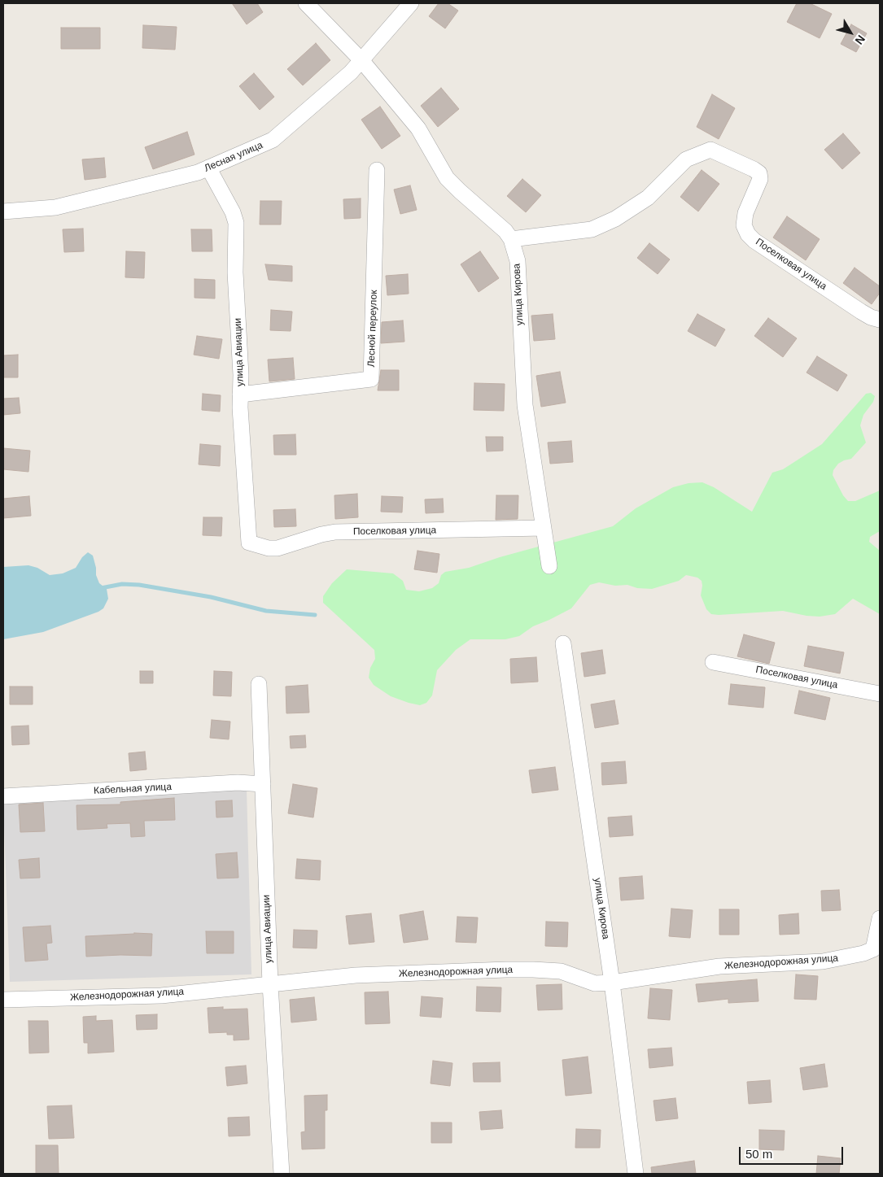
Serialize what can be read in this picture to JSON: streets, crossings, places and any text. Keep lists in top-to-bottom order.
{
  "streets": {
    "street": [
      "Лесная улица",
      "Поселковая улица",
      "улица Кирова",
      "Лесной переулок",
      "улица Авиации",
      "Кабельная улица",
      "Железнодорожная улица"
    ]
  },
  "crossings": [
    ["Лесная улица", "улица Кирова"],
    ["Лесная улица", "улица Авиации"],
    ["Поселковая улица", "улица Кирова"],
    ["Поселковая улица", "улица Авиации"],
    ["улица Кирова", "Железнодорожная улица"],
    ["Лесной переулок", "улица Авиации"],
    ["улица Авиации", "Кабельная улица"],
    ["улица Авиации", "Железнодорожная улица"]
  ],
  "scale_bar": "50 m",
  "north": "bottom right"
}
